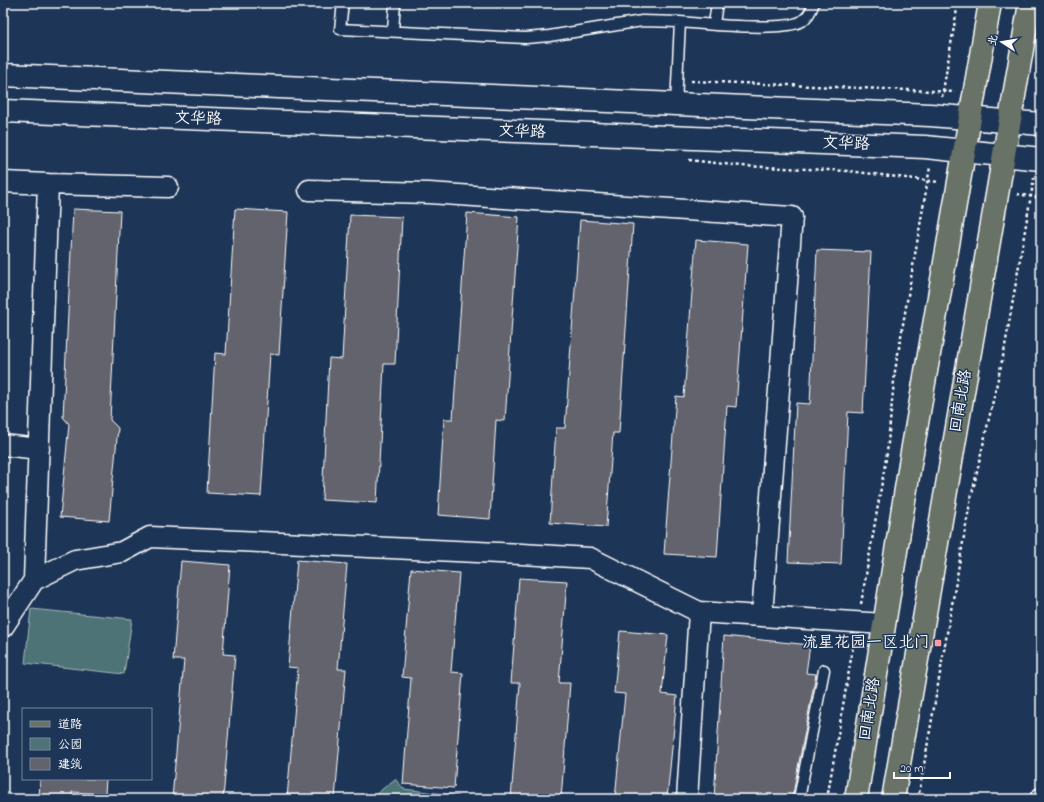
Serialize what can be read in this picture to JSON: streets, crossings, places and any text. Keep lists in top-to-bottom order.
{
  "streets": {
    "main road": ["回南北路"],
    "street": ["文华路"]
  },
  "crossings": [
    ["文华路", "回南北路"]
  ],
  "places": {
    "transit": ["流星花园一区北门"]
  },
  "legend": ["道路", "公园", "建筑"],
  "scale_bar": "20 m",
  "north": "left"
}
